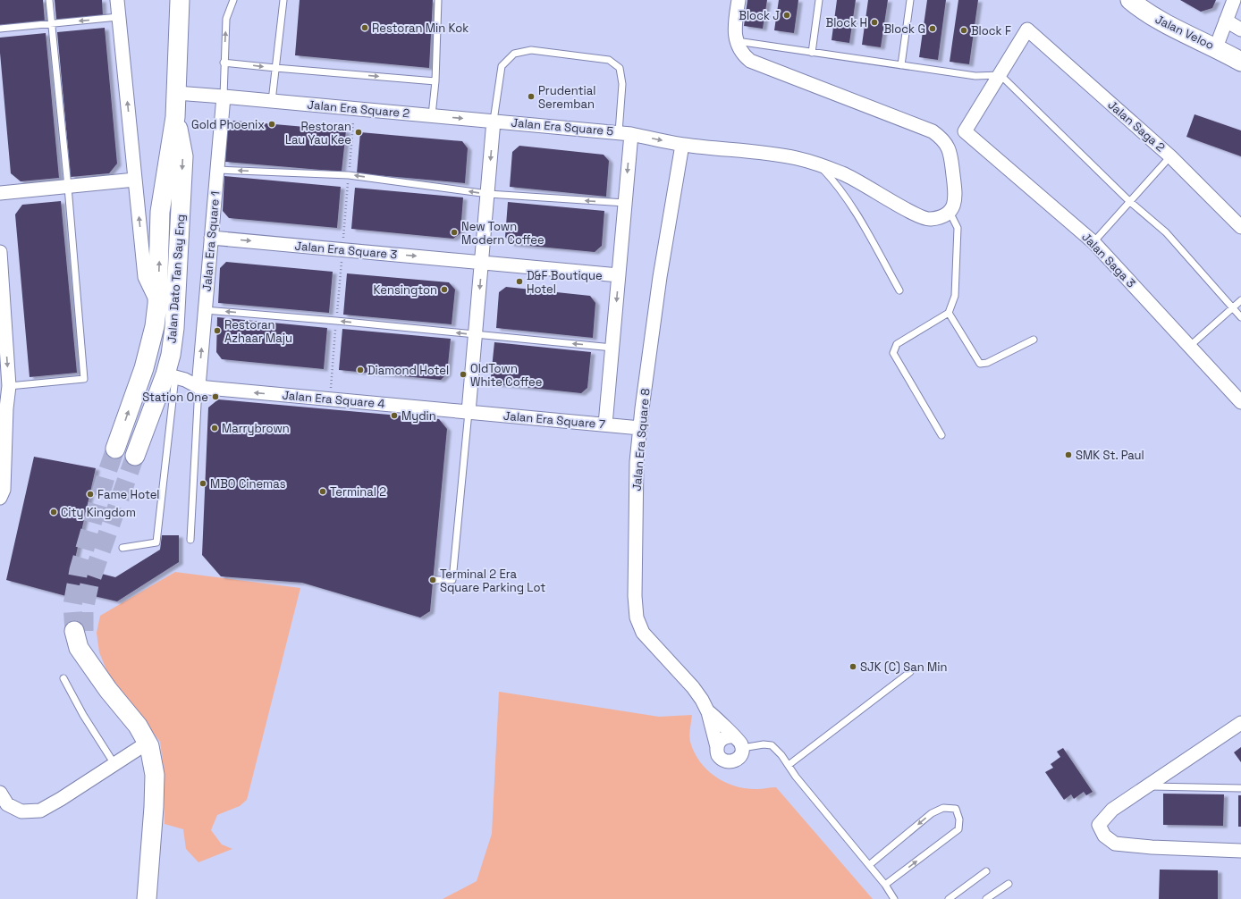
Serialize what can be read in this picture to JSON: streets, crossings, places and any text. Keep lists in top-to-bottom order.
{
  "streets": {
    "street": [
      "Jalan Veloo",
      "Jalan Era Square 2",
      "Jalan Saga 2",
      "Jalan Era Square 5",
      "Jalan Era Square 1",
      "Jalan Era Square 3",
      "Jalan Saga 3",
      "Jalan Dato Tan Say Eng",
      "Jalan Era Square 4",
      "Jalan Era Square 7",
      "Jalan Era Square 8"
    ]
  },
  "crossings": [
    ["Jalan Era Square 2", "Jalan Era Square 5"],
    ["Jalan Era Square 2", "Jalan Era Square 1"],
    ["Jalan Era Square 2", "Jalan Dato Tan Say Eng"],
    ["Jalan Saga 2", "Jalan Saga 3"],
    ["Jalan Era Square 5", "Jalan Era Square 8"],
    ["Jalan Era Square 1", "Jalan Era Square 3"],
    ["Jalan Era Square 1", "Jalan Era Square 4"],
    ["Jalan Era Square 4", "Jalan Era Square 7"],
    ["Jalan Era Square 7", "Jalan Era Square 8"]
  ],
  "one_way": ["Jalan Era Square 3", "Jalan Era Square 4"],
  "places": [
    "Block J",
    "Block H",
    "Restoran Min Kok",
    "Block G",
    "Block F",
    "Prudential Seremban",
    "Gold Phoenix",
    "Restoran Lau Yau Kee",
    "New Town Modern Coffee",
    "D&F Boutique Hotel",
    "Kensington",
    "Restoran Azhaar Maju",
    "Diamond Hotel",
    "OldTown White Coffee",
    "Station One",
    "Mydin",
    "Marrybrown",
    "SMK St. Paul",
    "MBO Cinemas",
    "Terminal 2",
    "Fame Hotel",
    "City Kingdom",
    "Terminal 2 Era Square Parking Lot",
    "SJK (C) San Min"
  ]
}
